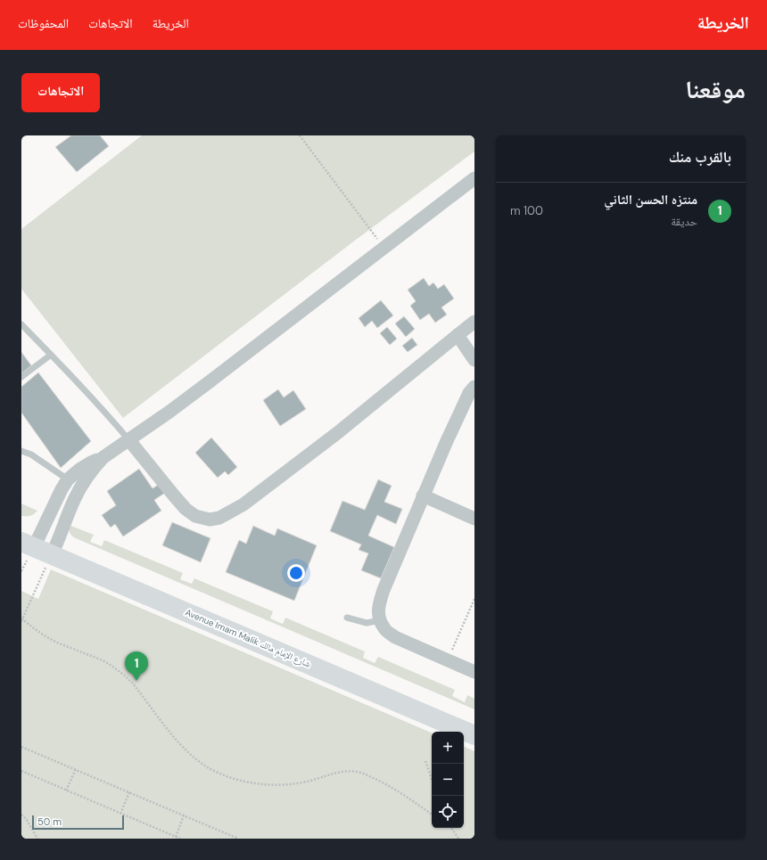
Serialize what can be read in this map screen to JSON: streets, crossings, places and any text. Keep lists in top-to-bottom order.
{
  "streets": {
    "main road": ["Avenue Imam Malik شارع الإمام مالك"]
  },
  "scale_bar": "50 m",
  "page": {
    "header": "الخريطة",
    "nav": ["الخريطة", "الاتجاهات", "المحفوظات"],
    "title": "موقعنا",
    "buttons": "الاتجاهات",
    "heading": "بالقرب منك",
    "list": [
      {
        "mark": "1",
        "name": "منتزه الحسن الثاني",
        "note": "حديقة",
        "value": "100 m"
      }
    ],
    "pins": "1",
    "map_buttons": ["+", "−"],
    "scale": "50 m"
  }
}
